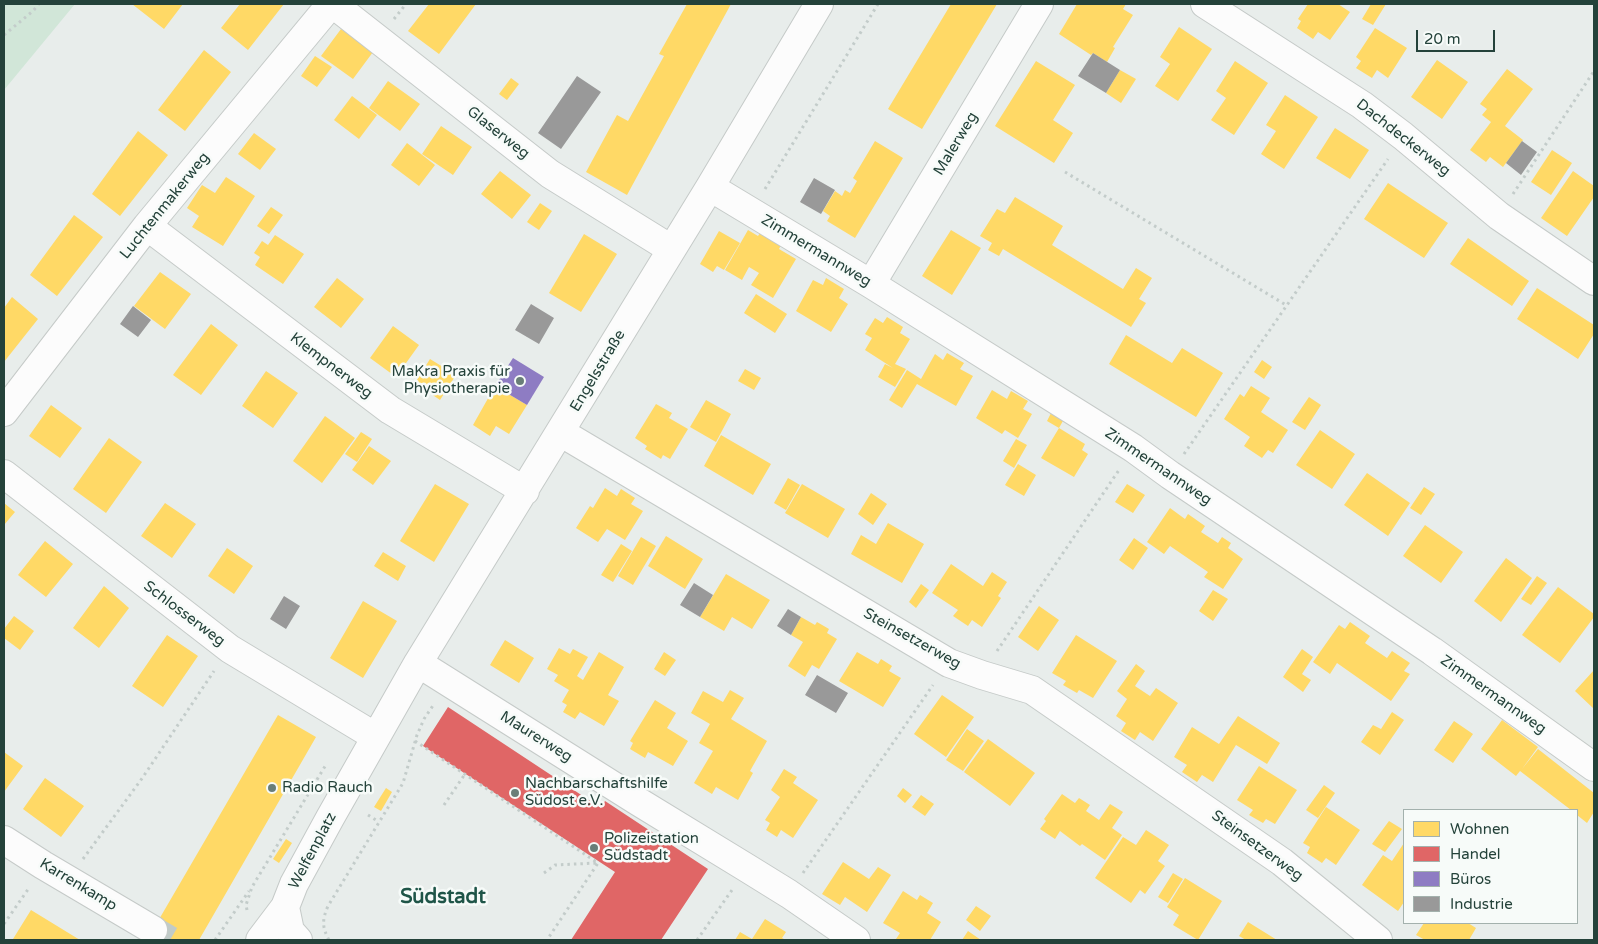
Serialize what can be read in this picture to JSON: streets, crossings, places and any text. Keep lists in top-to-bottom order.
{
  "streets": {
    "street": [
      "Glaserweg",
      "Dachdeckerweg",
      "Malerweg",
      "Luchtenmakerweg",
      "Zimmermannweg",
      "Klempnerweg",
      "Engelsstraße",
      "Schlosserweg",
      "Steinsetzerweg",
      "Maurerweg",
      "Welfenplatz",
      "Karrenkamp"
    ]
  },
  "crossings": [
    ["Glaserweg", "Luchtenmakerweg"],
    ["Glaserweg", "Engelsstraße"],
    ["Malerweg", "Zimmermannweg"],
    ["Luchtenmakerweg", "Klempnerweg"],
    ["Zimmermannweg", "Engelsstraße"],
    ["Klempnerweg", "Engelsstraße"],
    ["Engelsstraße", "Schlosserweg"],
    ["Engelsstraße", "Steinsetzerweg"],
    ["Engelsstraße", "Maurerweg"],
    ["Engelsstraße", "Welfenplatz"],
    ["Schlosserweg", "Welfenplatz"]
  ],
  "districts": ["Südstadt"],
  "places": [
    "MaKra Praxis für Physiotherapie",
    "Radio Rauch",
    "Nachbarschaftshilfe Südost e.V.",
    "Polizeistation Südstadt"
  ],
  "legend": [
    "Wohnen",
    "Handel",
    "Büros",
    "Industrie"
  ],
  "scale_bar": "20 m"
}
